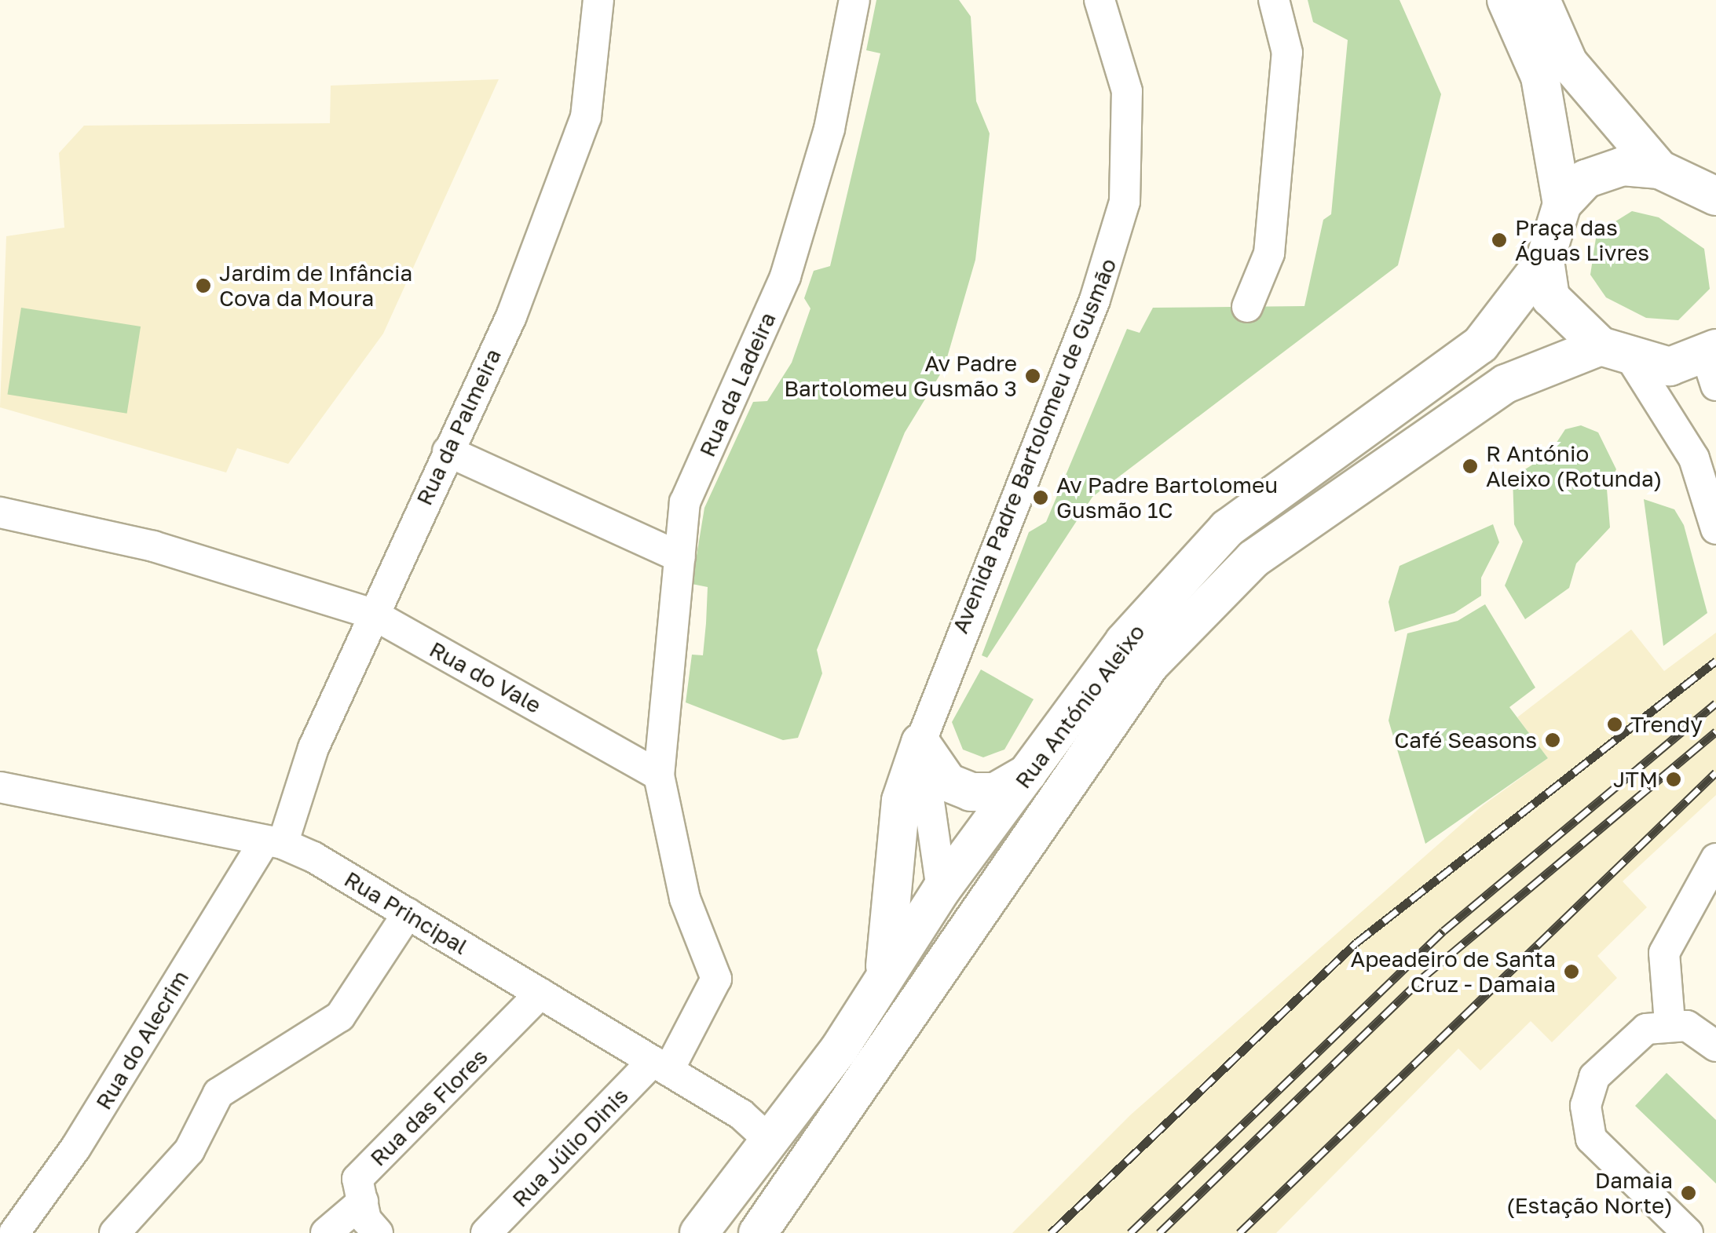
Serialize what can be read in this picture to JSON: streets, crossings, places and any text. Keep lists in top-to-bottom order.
{
  "streets": {
    "street": [
      "Rua da Ladeira",
      "Rua da Palmeira",
      "Avenida Padre Bartolomeu de Gusmão",
      "Rua do Vale",
      "Rua António Aleixo",
      "Rua Principal",
      "Rua do Alecrim",
      "Rua das Flores",
      "Rua Júlio Dinis"
    ]
  },
  "crossings": [
    ["Rua da Ladeira", "Rua do Vale"],
    ["Rua da Palmeira", "Rua do Vale"],
    ["Rua da Palmeira", "Rua Principal"],
    ["Rua da Palmeira", "Rua do Alecrim"],
    ["Avenida Padre Bartolomeu de Gusmão", "Rua António Aleixo"],
    ["Rua António Aleixo", "Rua Principal"],
    ["Rua Principal", "Rua do Alecrim"],
    ["Rua Principal", "Rua das Flores"],
    ["Rua Principal", "Rua Júlio Dinis"]
  ],
  "places": [
    "Praça das Águas Livres",
    "Jardim de Infância Cova da Moura",
    "Av Padre Bartolomeu Gusmão 3",
    "R António Aleixo (Rotunda)",
    "Av Padre Bartolomeu Gusmão 1C",
    "Trendy",
    "Café Seasons",
    "JTM",
    "Apeadeiro de Santa Cruz - Damaia",
    "Damaia (Estação Norte)"
  ]
}
